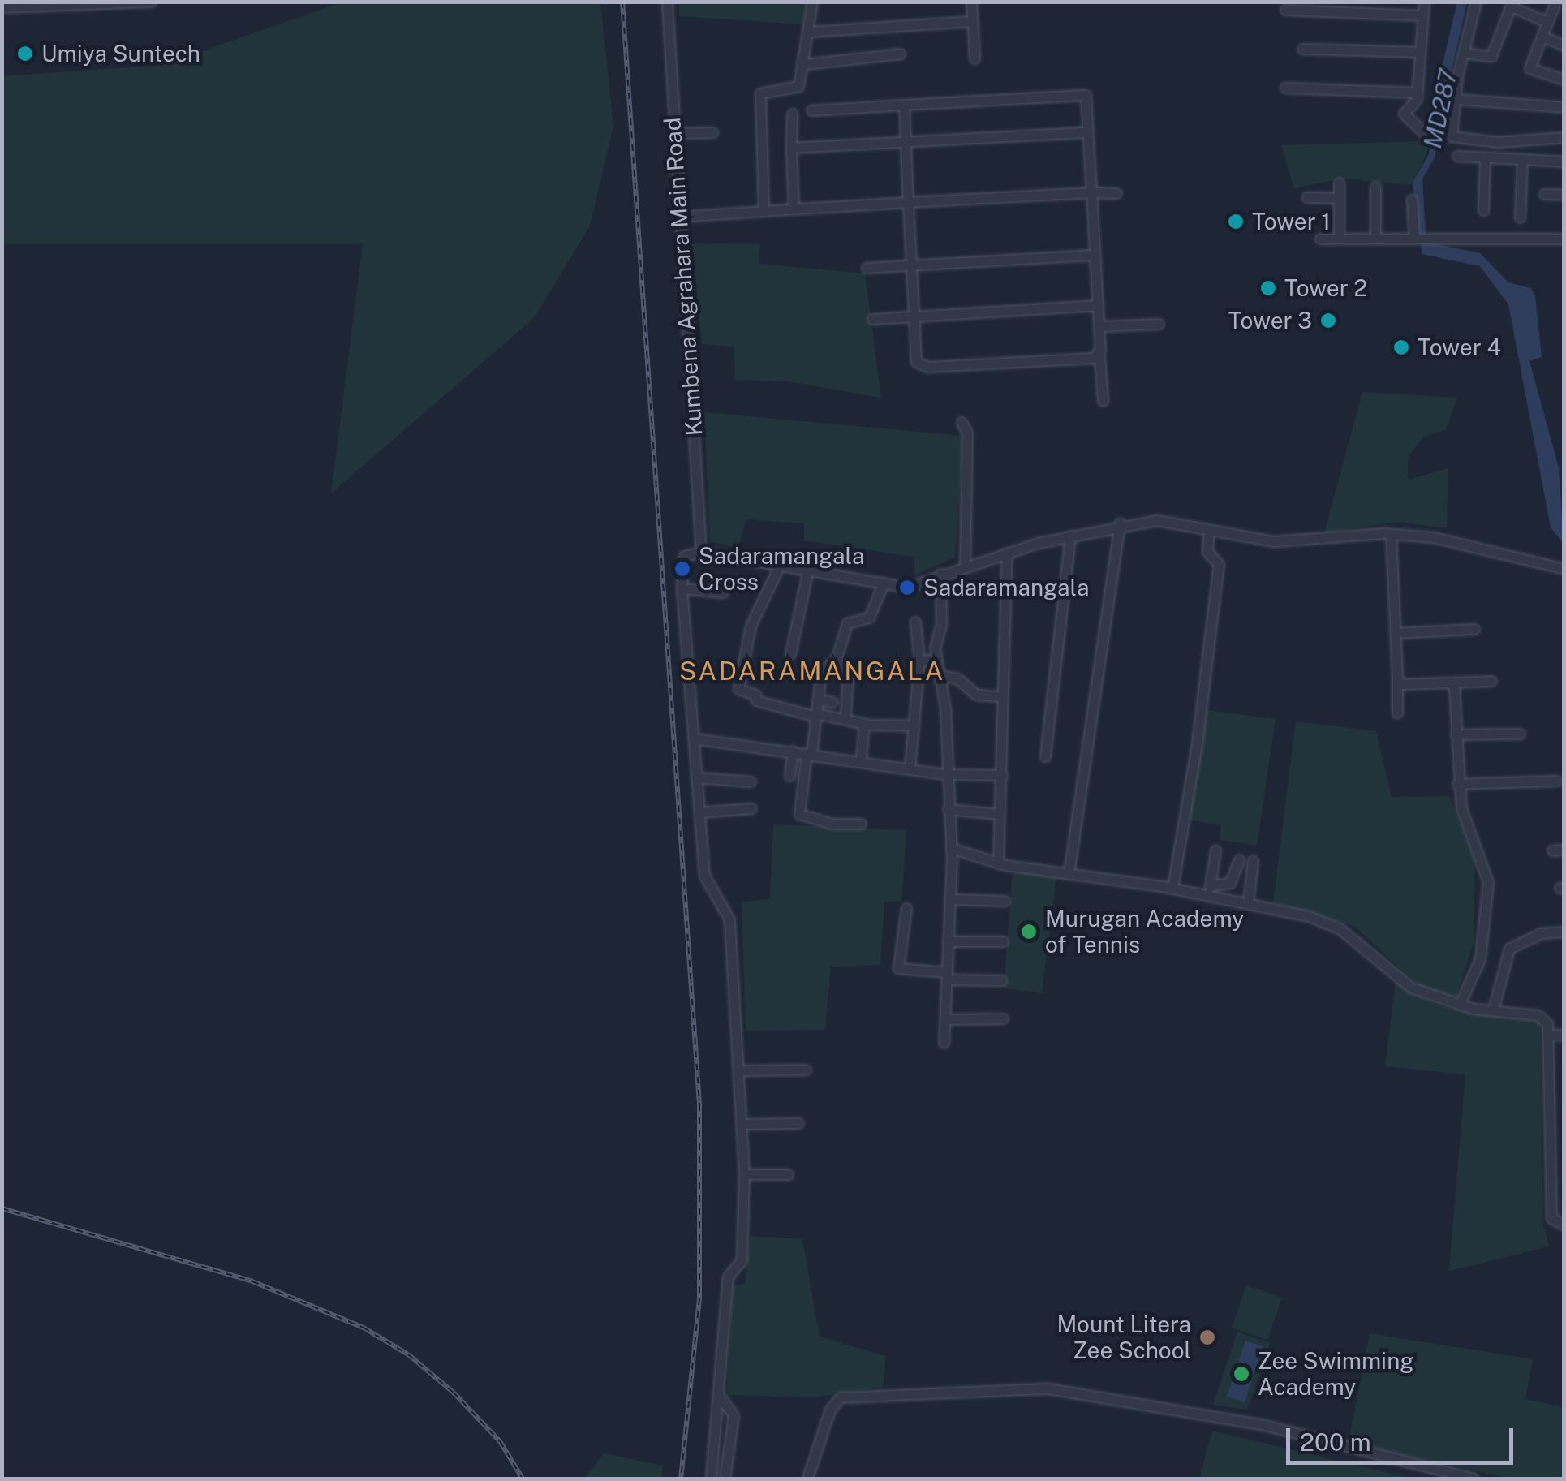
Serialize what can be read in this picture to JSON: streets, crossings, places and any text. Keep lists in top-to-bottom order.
{
  "streets": {
    "street": ["Kumbena Agrahara Main Road"]
  },
  "districts": ["SADARAMANGALA"],
  "water": ["MD287"],
  "places": [
    "Umiya Suntech",
    "Tower 1",
    "Tower 2",
    "Tower 3",
    "Tower 4",
    "Sadaramangala Cross",
    "Sadaramangala",
    "Murugan Academy of Tennis",
    "Mount Litera Zee School",
    "Zee Swimming Academy"
  ],
  "scale_bar": "200 m"
}
